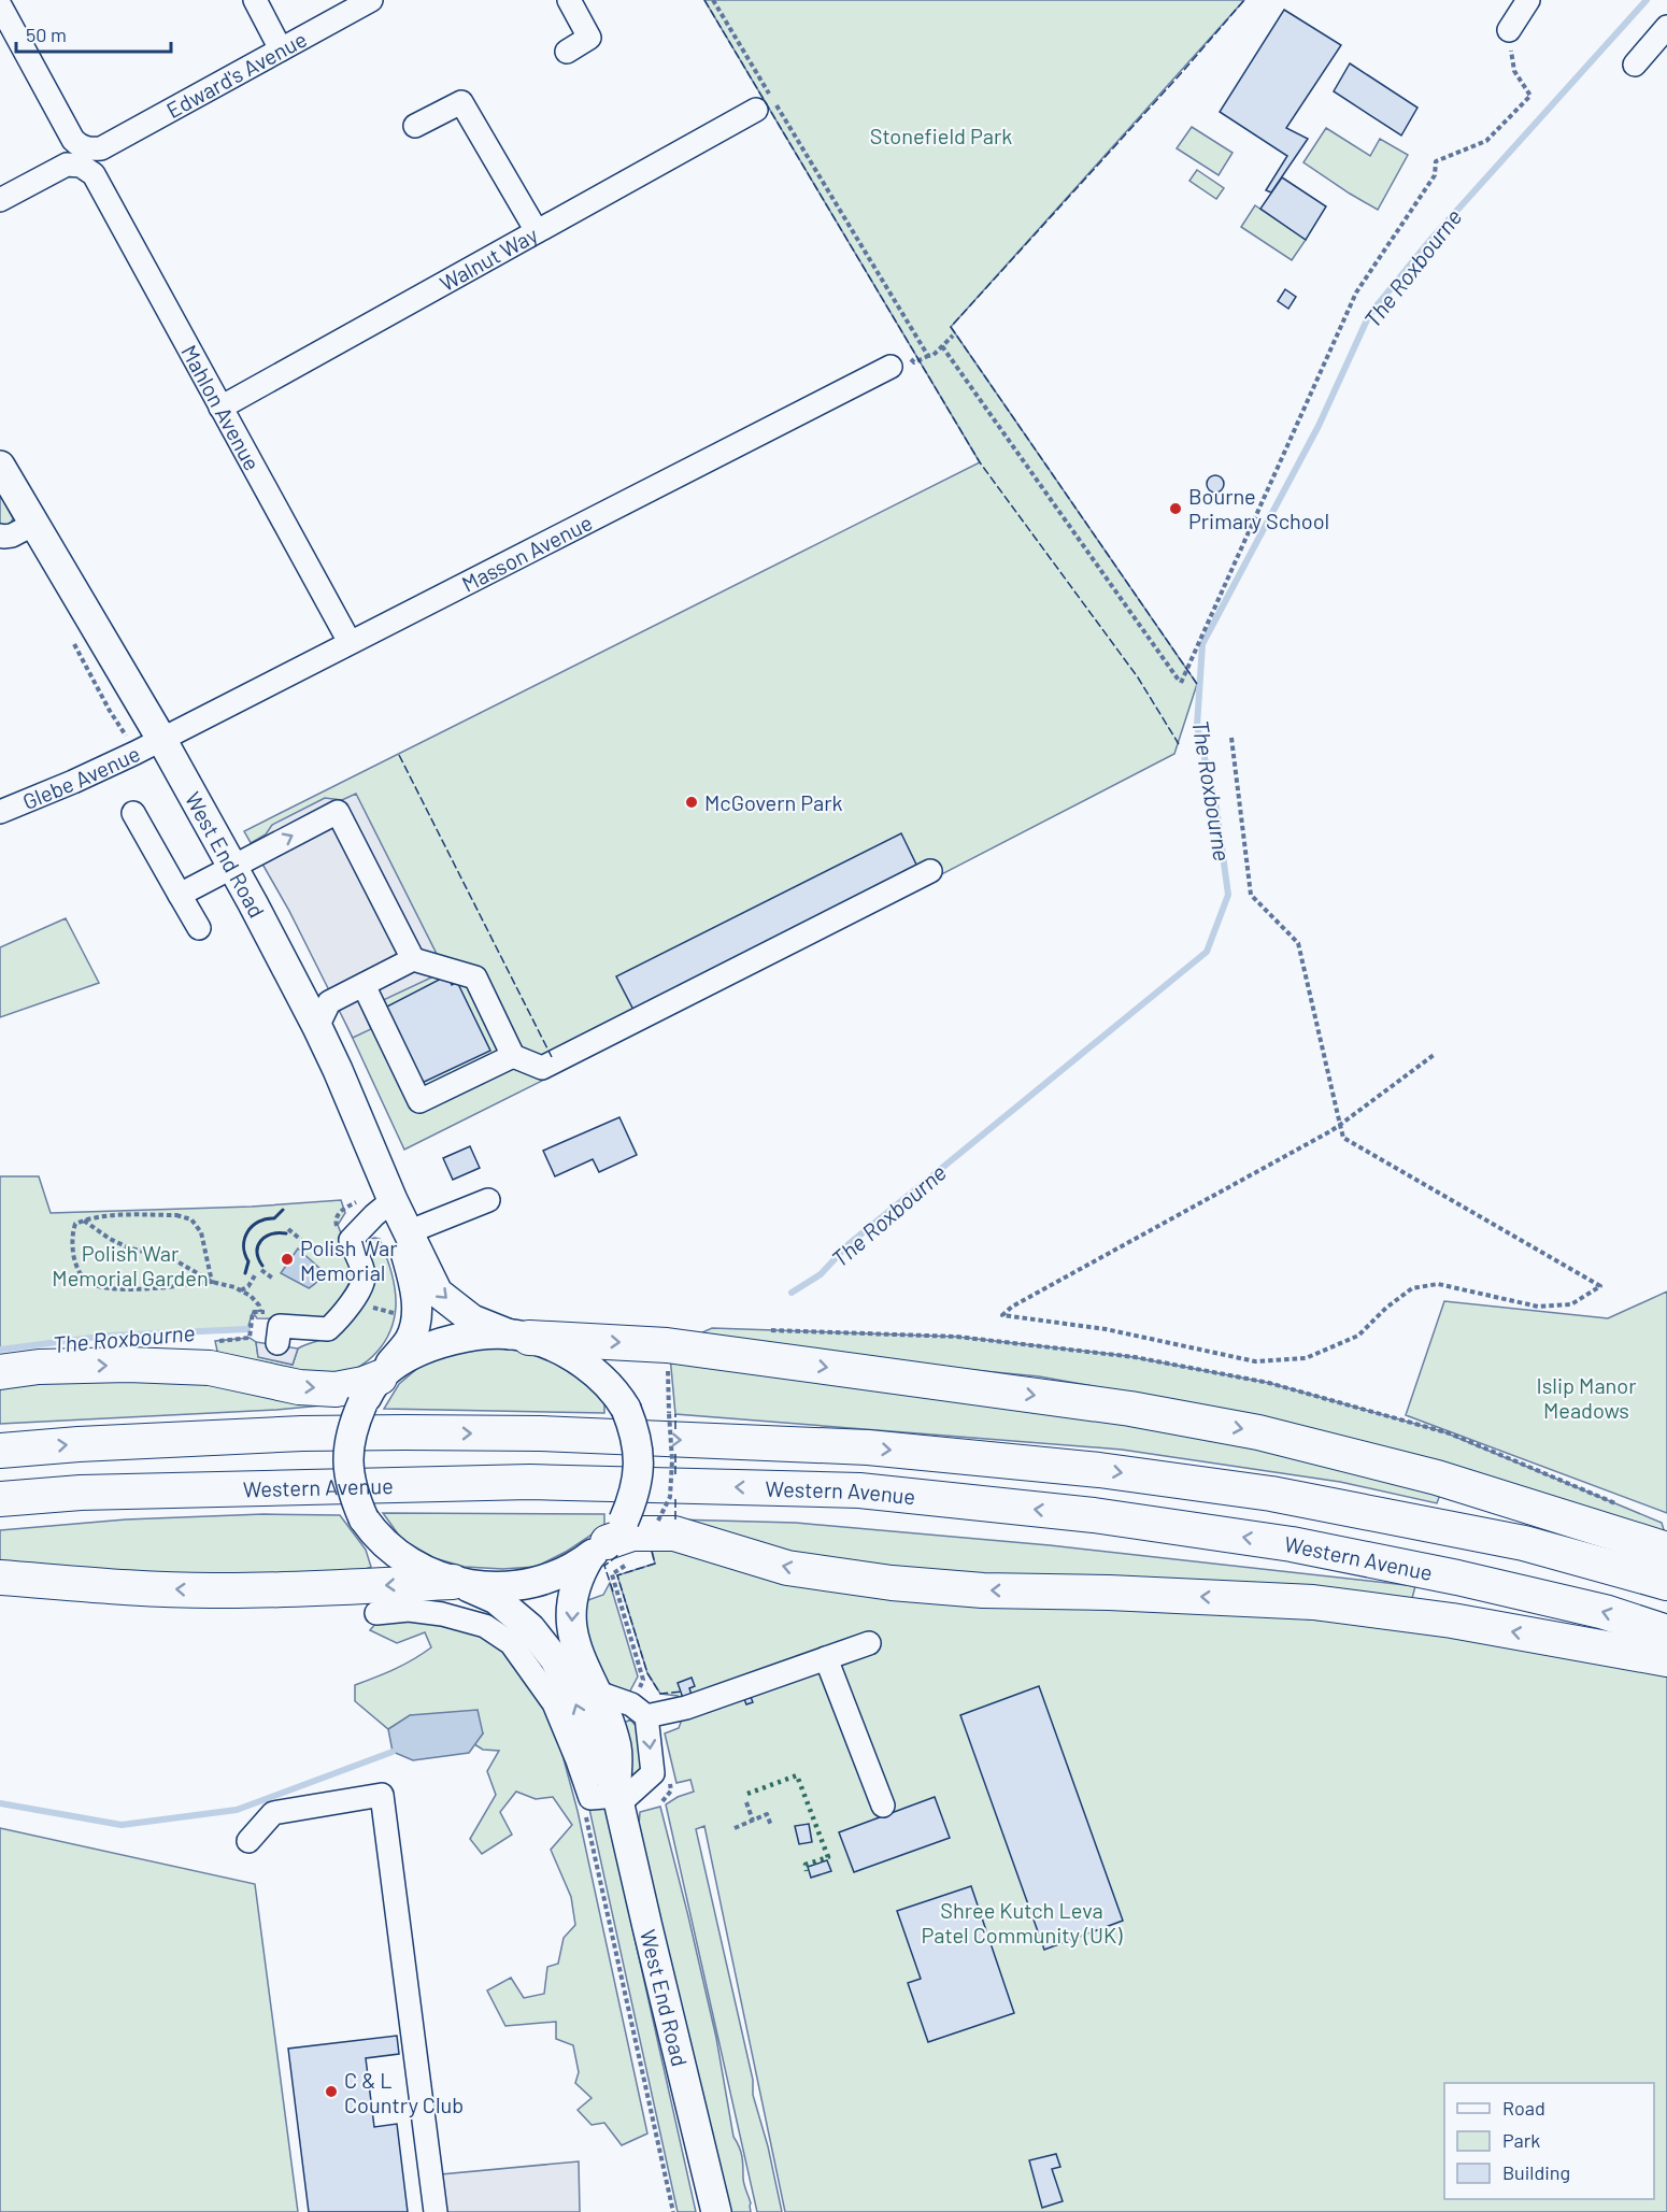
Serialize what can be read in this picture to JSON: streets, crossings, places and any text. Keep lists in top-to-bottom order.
{
  "streets": {
    "highway": ["Western Avenue"],
    "main road": ["West End Road"],
    "street": [
      "Edward's Avenue",
      "Walnut Way",
      "Mahlon Avenue",
      "Masson Avenue",
      "Glebe Avenue"
    ]
  },
  "crossings": [
    ["Edward's Avenue", "Mahlon Avenue"],
    ["Walnut Way", "Mahlon Avenue"],
    ["Mahlon Avenue", "Masson Avenue"],
    ["Masson Avenue", "Glebe Avenue"],
    ["Masson Avenue", "West End Road"],
    ["Glebe Avenue", "West End Road"]
  ],
  "water": ["The Roxbourne"],
  "parks": [
    "Stonefield Park",
    "Polish War Memorial Garden",
    "Islip Manor Meadows",
    "Shree Kutch Leva Patel Community (UK)"
  ],
  "places": [
    "Bourne Primary School",
    "McGovern Park",
    "Polish War Memorial",
    "C & L Country Club"
  ],
  "legend": ["Road", "Park", "Building"],
  "scale_bar": "50 m"
}
